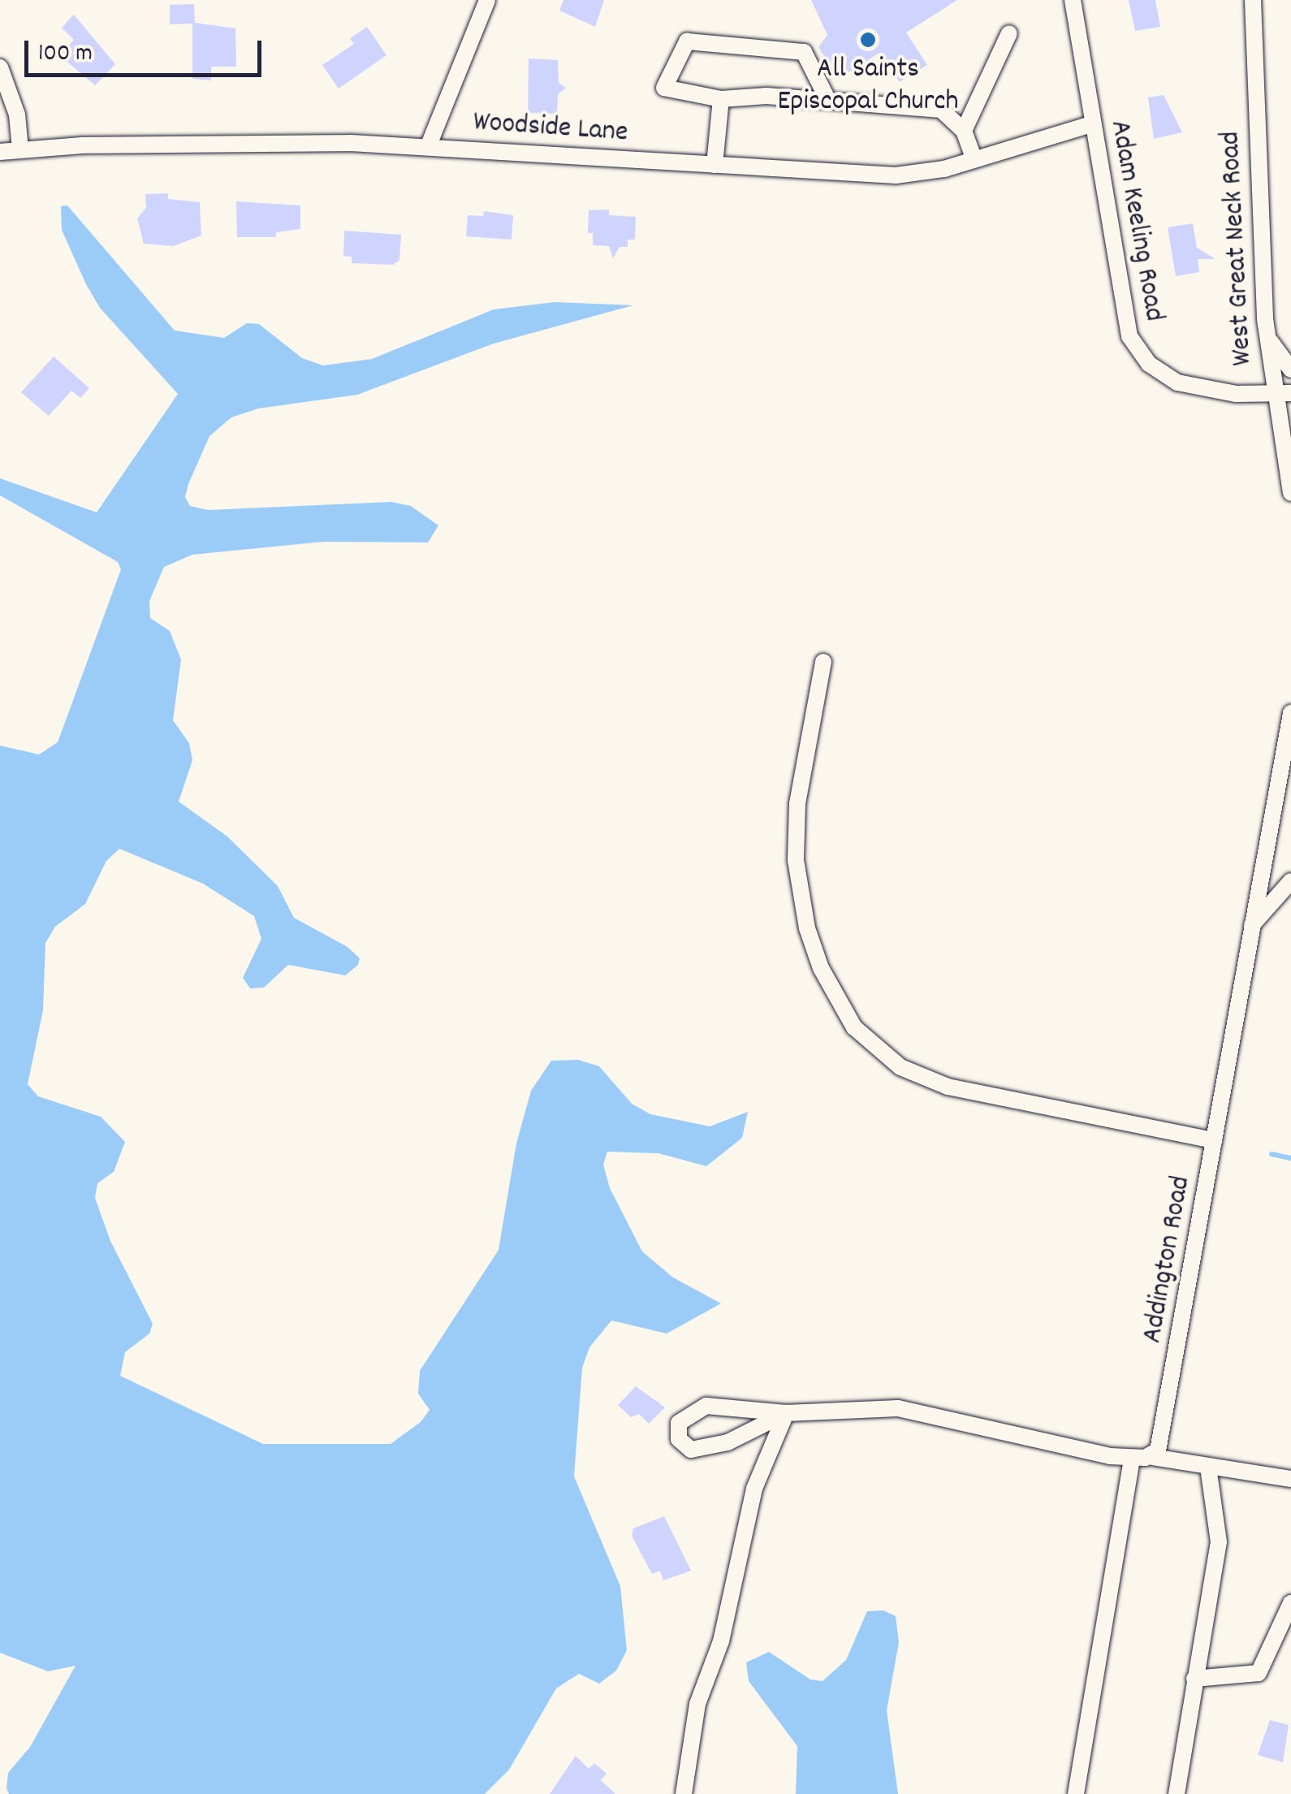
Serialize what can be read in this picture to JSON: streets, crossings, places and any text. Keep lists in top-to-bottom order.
{
  "streets": {
    "street": [
      "Woodside Lane",
      "Adam Keeling Road",
      "West Great Neck Road",
      "Addington Road"
    ]
  },
  "crossings": [
    ["Woodside Lane", "Adam Keeling Road"],
    ["Adam Keeling Road", "West Great Neck Road"]
  ],
  "places": ["All Saints Episcopal Church"],
  "scale_bar": "100 m"
}
